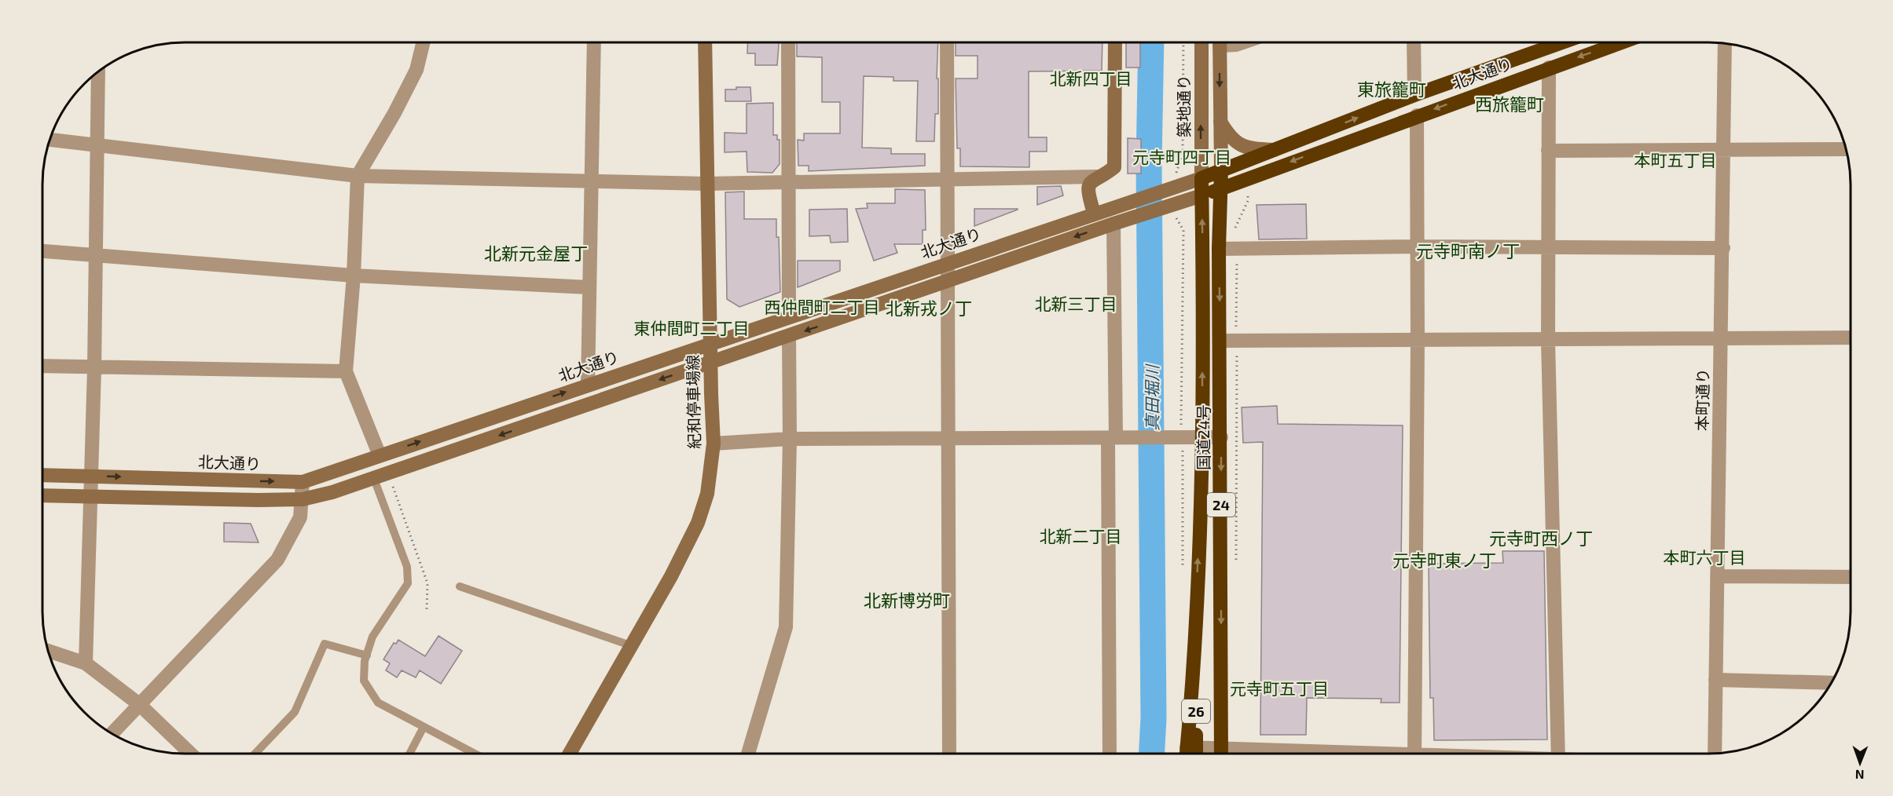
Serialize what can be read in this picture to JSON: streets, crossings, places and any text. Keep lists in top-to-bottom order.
{
  "streets": {
    "highway": ["北大通り", "国道24号", "24"],
    "street": ["築地通り", "本町通り", "紀和停車場線"]
  },
  "crossings": [
    ["北大通り", "築地通り"],
    ["北大通り", "紀和停車場線"],
    ["北大通り", "国道24号"],
    ["築地通り", "国道24号"]
  ],
  "districts": [
    "北新四丁目",
    "東旅籠町",
    "西旅籠町",
    "元寺町四丁目",
    "本町五丁目",
    "元寺町南ノ丁",
    "北新元金屋丁",
    "北新三丁目",
    "西仲間町二丁目",
    "北新戎ノ丁",
    "東仲間町二丁目",
    "北新二丁目",
    "元寺町西ノ丁",
    "本町六丁目",
    "元寺町東ノ丁",
    "北新博労町",
    "元寺町五丁目"
  ],
  "water": ["真田堀川"],
  "north": "bottom"
}
